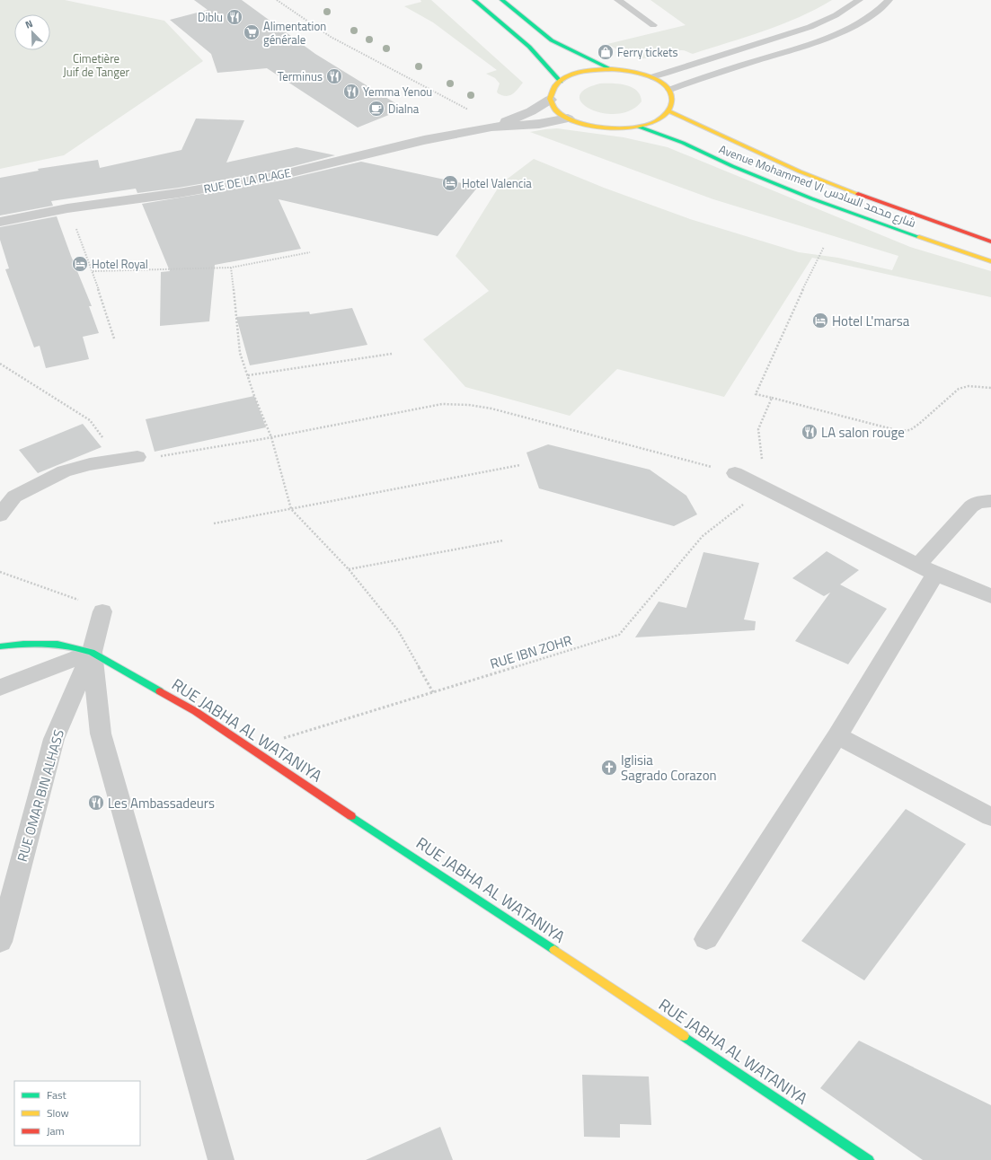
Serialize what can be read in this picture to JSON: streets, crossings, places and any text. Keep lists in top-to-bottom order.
{
  "streets": {
    "main road": ["Avenue Mohammed VI شارع محمد السادس", "RUE JABHA AL WATANIYA"],
    "street": ["RUE DE LA PLAGE", "RUE OMAR BIN ALHASS"],
    "path": ["RUE IBN ZOHR"]
  },
  "crossings": [
    ["RUE IBN ZOHR", "RUE JABHA AL WATANIYA"],
    ["RUE JABHA AL WATANIYA", "RUE OMAR BIN ALHASS"]
  ],
  "parks": ["Cimetière Juif de Tanger"],
  "places": {
    "restaurant": [
      "Diblu",
      "Terminus",
      "Yemma Yenou",
      "LA salon rouge",
      "Les Ambassadeurs"
    ],
    "supermarket": ["Alimentation générale"],
    "shop": ["Ferry tickets"],
    "cafe": ["Dialna"],
    "hotel": ["Hotel Valencia", "Hotel Royal", "Hotel L'marsa"],
    "church": ["Iglisia Sagrado Corazon"]
  },
  "legend": ["Fast", "Slow", "Jam"],
  "north": "top left"
}
